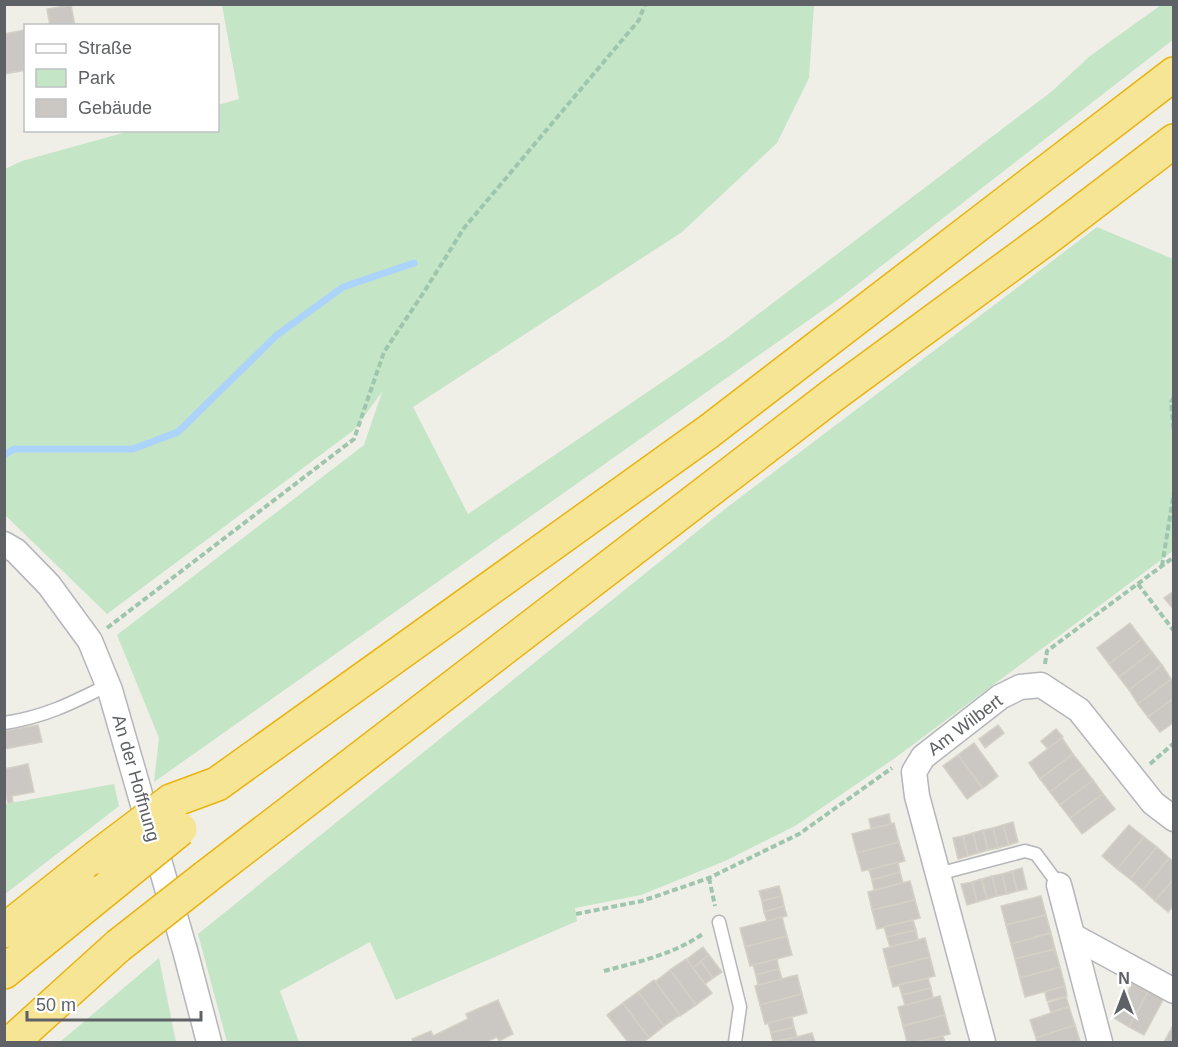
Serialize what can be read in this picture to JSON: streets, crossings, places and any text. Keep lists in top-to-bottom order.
{
  "streets": {
    "street": ["Am Wilbert", "An der Hoffnung"]
  },
  "legend": ["Straße", "Park", "Gebäude"],
  "scale_bar": "50 m",
  "north": "top"
}
